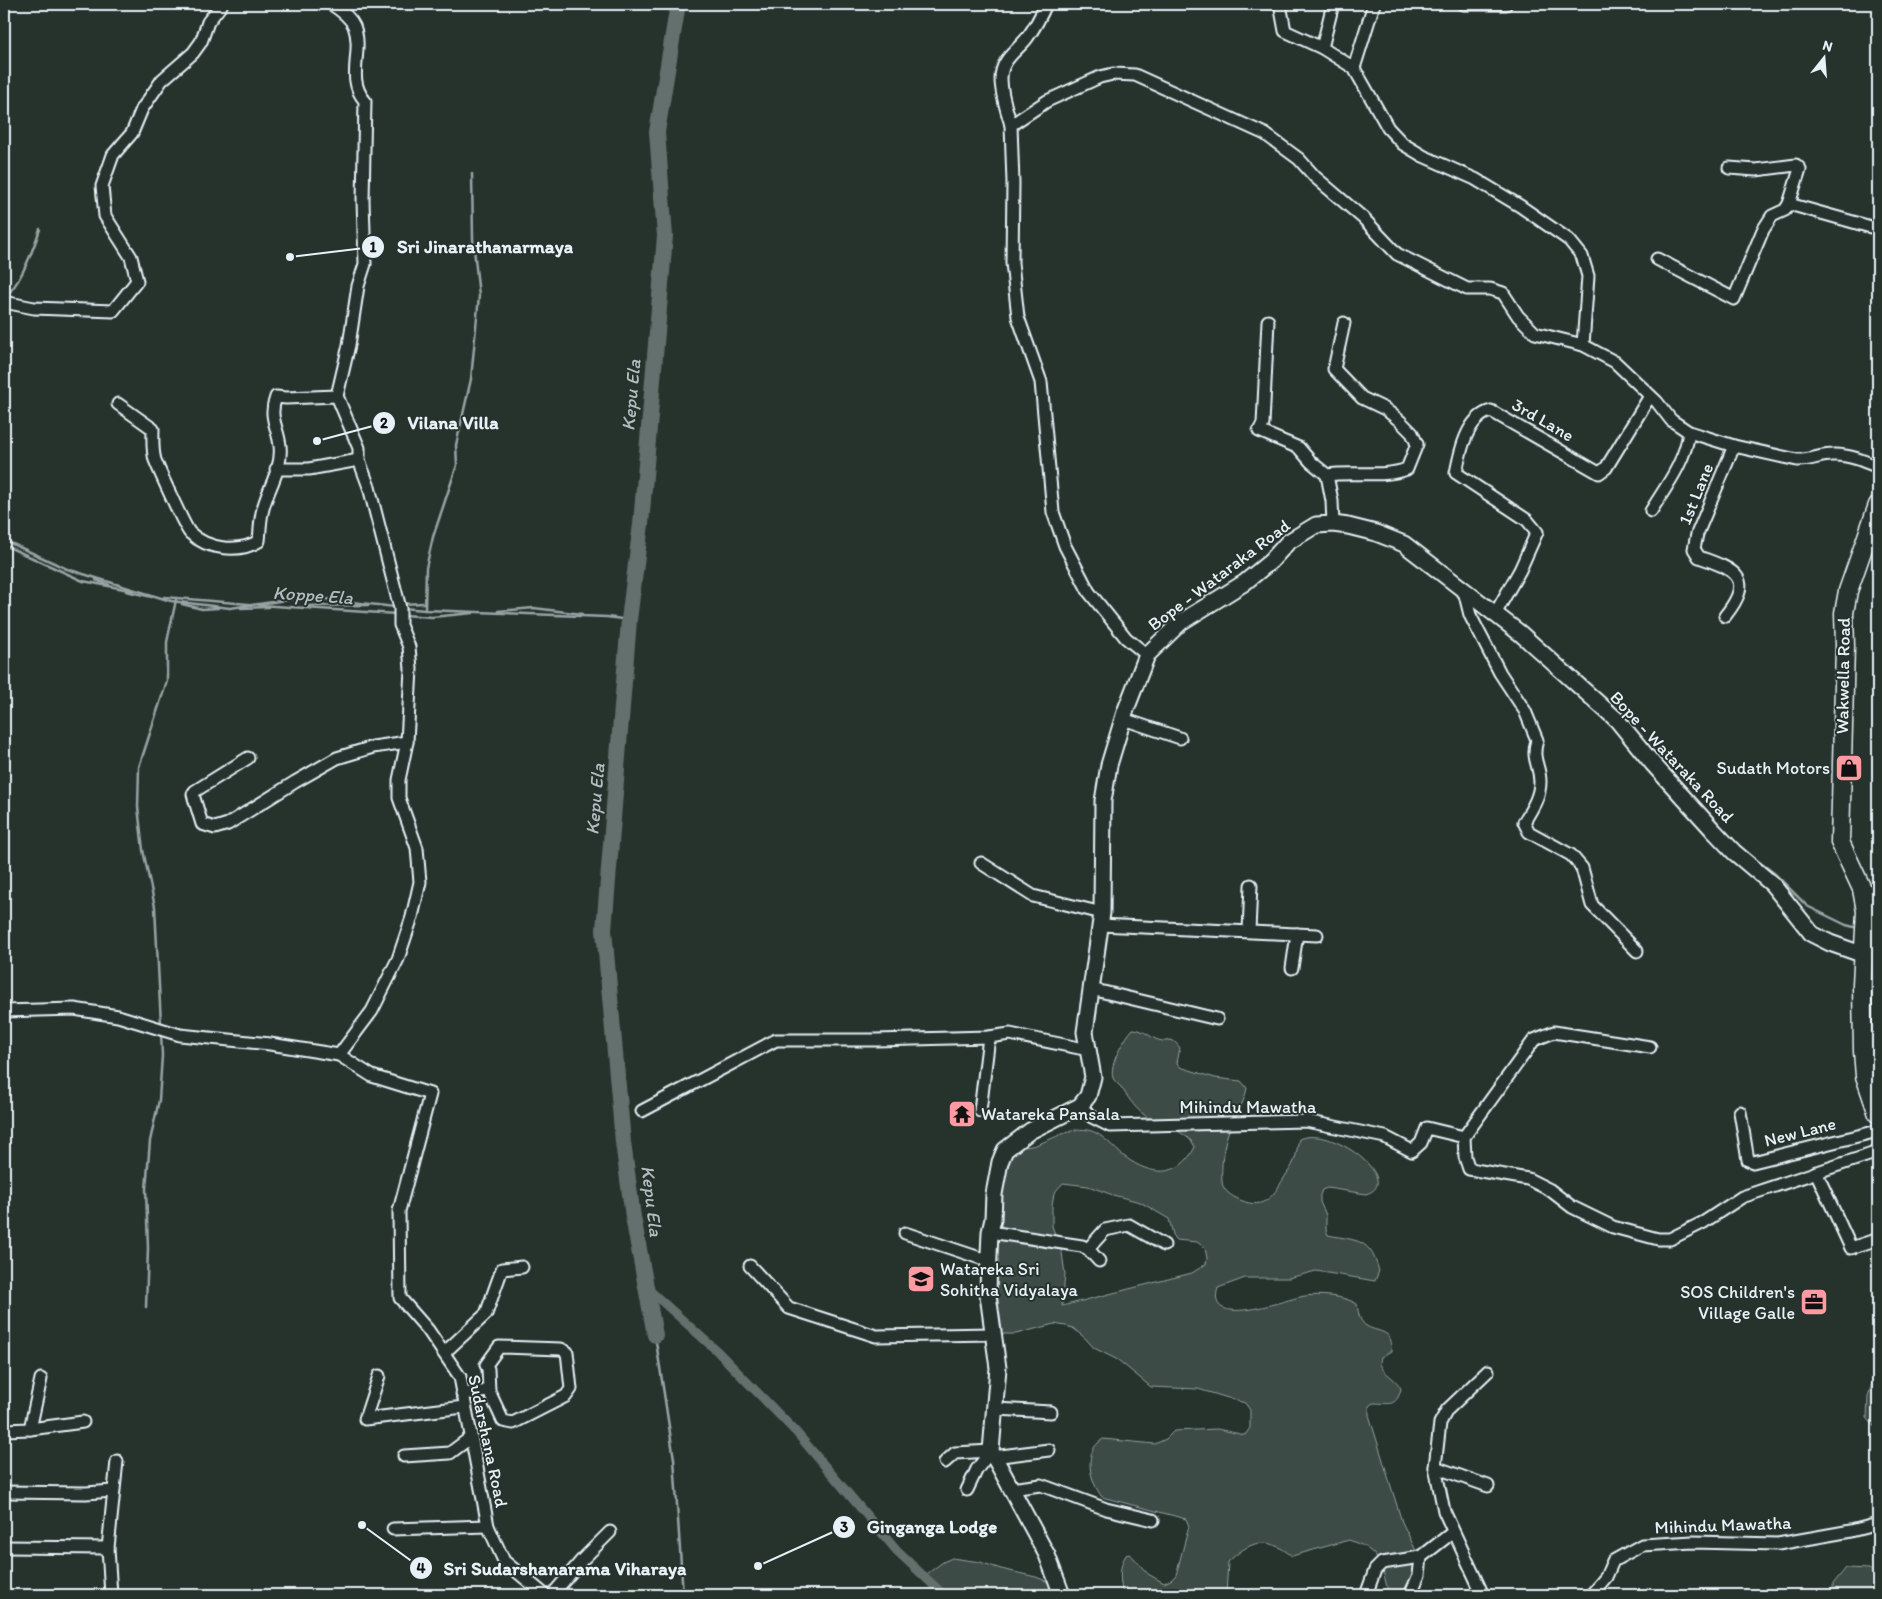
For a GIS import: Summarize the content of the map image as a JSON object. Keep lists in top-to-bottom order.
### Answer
{
  "streets": {
    "main road": ["Wakwella Road"],
    "street": [
      "3rd Lane",
      "1st Lane",
      "Bope - Wataraka Road",
      "Mihindu Mawatha",
      "New Lane",
      "Sudarshana Road"
    ]
  },
  "crossings": [
    ["3rd Lane", "Bope - Wataraka Road"],
    ["Bope - Wataraka Road", "Wakwella Road"],
    ["Bope - Wataraka Road", "Mihindu Mawatha"]
  ],
  "water": ["Kepu Ela", "Koppe Ela"],
  "places": {
    "other": [
      "Sri Jinarathanarmaya",
      "Vilana Villa",
      "Sri Sudarshanarama Viharaya",
      "Ginganga Lodge"
    ],
    "shop": ["Sudath Motors"],
    "temple": ["Watareka Pansala"],
    "school or university": ["Watareka Sri Sohitha Vidyalaya"],
    "office": ["SOS Children's Village Galle"]
  },
  "north": "top"
}
